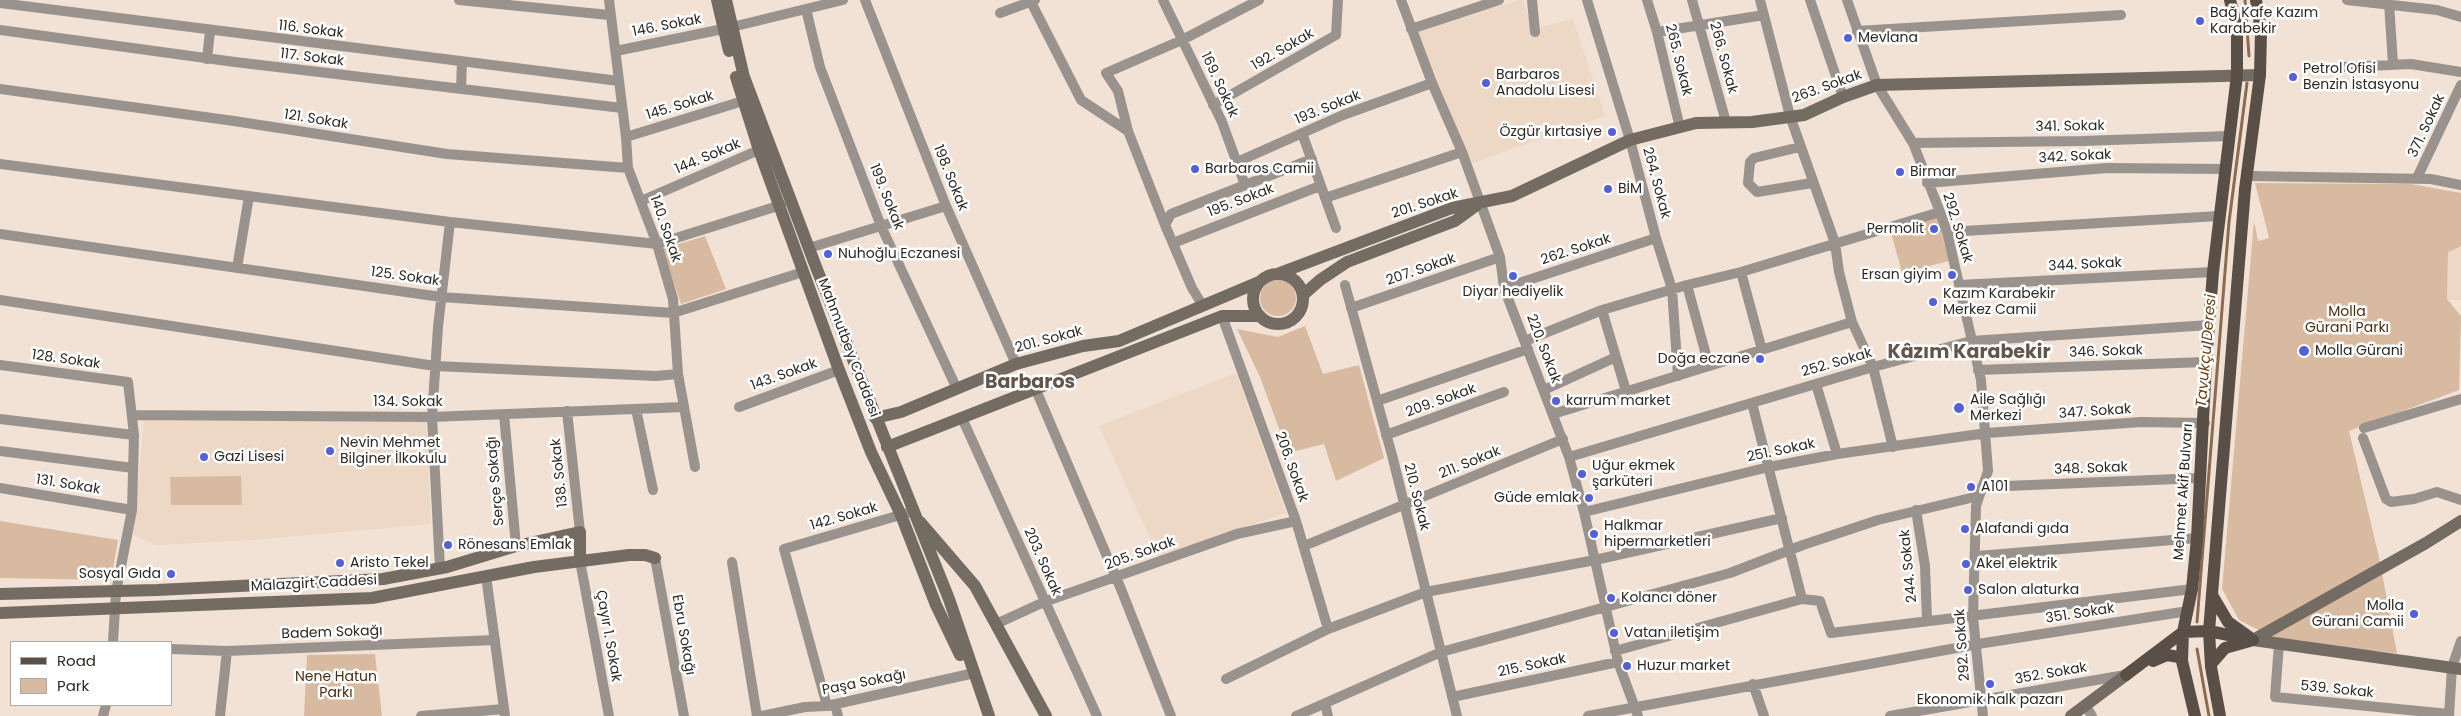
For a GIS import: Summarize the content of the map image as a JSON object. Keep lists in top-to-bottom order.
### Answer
{
  "streets": {
    "main road": ["Mehmet Akif Bulvarı"],
    "street": [
      "146. Sokak",
      "116. Sokak",
      "192. Sokak",
      "117. Sokak",
      "266. Sokak",
      "265. Sokak",
      "169. Sokak",
      "263. Sokak",
      "145. Sokak",
      "193. Sokak",
      "121. Sokak",
      "371. Sokak",
      "341. Sokak",
      "144. Sokak",
      "342. Sokak",
      "198. Sokak",
      "264. Sokak",
      "199. Sokak",
      "195. Sokak",
      "201. Sokak",
      "292. Sokak",
      "140. Sokak",
      "262. Sokak",
      "344. Sokak",
      "207. Sokak",
      "125. Sokak",
      "Mahmutbey Caddesi",
      "220. Sokak",
      "346. Sokak",
      "128. Sokak",
      "252. Sokak",
      "143. Sokak",
      "209. Sokak",
      "134. Sokak",
      "347. Sokak",
      "251. Sokak",
      "211. Sokak",
      "206. Sokak",
      "348. Sokak",
      "138. Sokak",
      "Serçe Sokağı",
      "131. Sokak",
      "210. Sokak",
      "142. Sokak",
      "205. Sokak",
      "203. Sokak",
      "244. Sokak",
      "Malazgirt Caddesi",
      "351. Sokak",
      "Badem Sokağı",
      "Ebru Sokağı",
      "Çayır 1. Sokak",
      "215. Sokak",
      "352. Sokak",
      "Paşa Sokağı",
      "539. Sokak"
    ]
  },
  "crossings": [
    ["146. Sokak", "199. Sokak"],
    ["146. Sokak", "140. Sokak"],
    ["146. Sokak", "Mahmutbey Caddesi"],
    ["116. Sokak", "140. Sokak"],
    ["192. Sokak", "169. Sokak"],
    ["117. Sokak", "140. Sokak"],
    ["266. Sokak", "263. Sokak"],
    ["265. Sokak", "263. Sokak"],
    ["169. Sokak", "193. Sokak"],
    ["263. Sokak", "264. Sokak"],
    ["263. Sokak", "201. Sokak"],
    ["263. Sokak", "292. Sokak"],
    ["263. Sokak", "220. Sokak"],
    ["263. Sokak", "Mehmet Akif Bulvarı"],
    ["145. Sokak", "140. Sokak"],
    ["145. Sokak", "Mahmutbey Caddesi"],
    ["193. Sokak", "220. Sokak"],
    ["121. Sokak", "140. Sokak"],
    ["341. Sokak", "292. Sokak"],
    ["341. Sokak", "Mehmet Akif Bulvarı"],
    ["144. Sokak", "140. Sokak"],
    ["144. Sokak", "Mahmutbey Caddesi"],
    ["342. Sokak", "292. Sokak"],
    ["342. Sokak", "Mehmet Akif Bulvarı"],
    ["198. Sokak", "201. Sokak"],
    ["264. Sokak", "262. Sokak"],
    ["199. Sokak", "201. Sokak"],
    ["201. Sokak", "Mahmutbey Caddesi"],
    ["201. Sokak", "220. Sokak"],
    ["201. Sokak", "206. Sokak"],
    ["201. Sokak", "203. Sokak"],
    ["292. Sokak", "344. Sokak"],
    ["292. Sokak", "346. Sokak"],
    ["292. Sokak", "252. Sokak"],
    ["292. Sokak", "347. Sokak"],
    ["292. Sokak", "251. Sokak"],
    ["292. Sokak", "348. Sokak"],
    ["292. Sokak", "351. Sokak"],
    ["292. Sokak", "352. Sokak"],
    ["140. Sokak", "125. Sokak"],
    ["140. Sokak", "134. Sokak"],
    ["262. Sokak", "220. Sokak"],
    ["344. Sokak", "Mehmet Akif Bulvarı"],
    ["207. Sokak", "220. Sokak"],
    ["207. Sokak", "210. Sokak"],
    ["125. Sokak", "Mahmutbey Caddesi"],
    ["Mahmutbey Caddesi", "143. Sokak"],
    ["Mahmutbey Caddesi", "142. Sokak"],
    ["Mahmutbey Caddesi", "Paşa Sokağı"],
    ["220. Sokak", "252. Sokak"],
    ["220. Sokak", "251. Sokak"],
    ["220. Sokak", "211. Sokak"],
    ["220. Sokak", "348. Sokak"],
    ["220. Sokak", "351. Sokak"],
    ["220. Sokak", "215. Sokak"],
    ["346. Sokak", "Mehmet Akif Bulvarı"],
    ["128. Sokak", "134. Sokak"],
    ["252. Sokak", "Mehmet Akif Bulvarı"],
    ["209. Sokak", "210. Sokak"],
    ["134. Sokak", "138. Sokak"],
    ["134. Sokak", "Serçe Sokağı"],
    ["347. Sokak", "251. Sokak"],
    ["347. Sokak", "Mehmet Akif Bulvarı"],
    ["211. Sokak", "206. Sokak"],
    ["211. Sokak", "210. Sokak"],
    ["206. Sokak", "205. Sokak"],
    ["348. Sokak", "Mehmet Akif Bulvarı"],
    ["348. Sokak", "210. Sokak"],
    ["348. Sokak", "244. Sokak"],
    ["138. Sokak", "Malazgirt Caddesi"],
    ["Serçe Sokağı", "Malazgirt Caddesi"],
    ["Mehmet Akif Bulvarı", "351. Sokak"],
    ["210. Sokak", "215. Sokak"],
    ["142. Sokak", "Paşa Sokağı"],
    ["205. Sokak", "203. Sokak"],
    ["Malazgirt Caddesi", "Ebru Sokağı"],
    ["Malazgirt Caddesi", "Çayır 1. Sokak"]
  ],
  "districts": ["Kâzım Karabekir", "Barbaros"],
  "water": ["Tavukçu Deresi"],
  "parks": ["Molla Gürani Parkı", "Nene Hatun Parkı"],
  "places": [
    "Bağ Kafe Kazım Karabekir",
    "Mevlana",
    "Petrol Ofisi Benzin İstasyonu",
    "Barbaros Anadolu Lisesi",
    "Özgür kırtasiye",
    "Barbaros Camii",
    "Birmar",
    "BİM",
    "Permolit",
    "Nuhoğlu Eczanesi",
    "Ersan giyim",
    "Diyar hediyelik",
    "Kazım Karabekir Merkez Camii",
    "Molla Gürani",
    "Doğa eczane",
    "karrum market",
    "Aile Sağlığı Merkezi",
    "Nevin Mehmet Bilginer İlkokulu",
    "Gazi Lisesi",
    "Uğur ekmek şarküteri",
    "A101",
    "Güde emlak",
    "Alafandi gıda",
    "Halkmar hipermarketleri",
    "Rönesans Emlak",
    "Aristo Tekel",
    "Akel elektrik",
    "Sosyal Gıda",
    "Salon alaturka",
    "Kolancı döner",
    "Molla Gürani Camii",
    "Vatan iletişim",
    "Huzur market",
    "Ekonomik halk pazarı"
  ],
  "legend": ["Road", "Park"]
}
